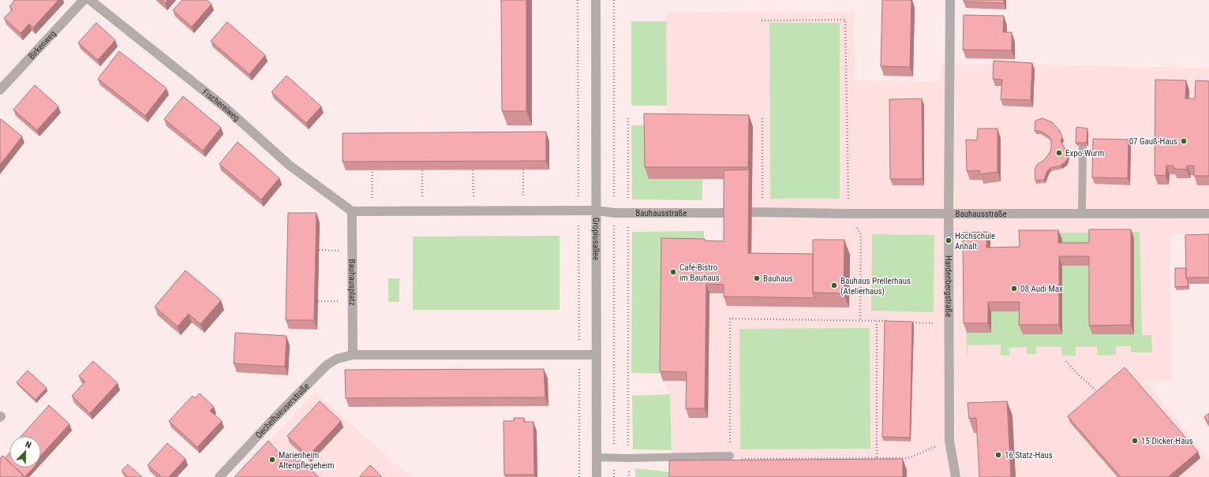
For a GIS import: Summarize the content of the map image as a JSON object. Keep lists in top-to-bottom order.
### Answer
{
  "streets": {
    "street": [
      "Birkenweg",
      "Fischereiweg",
      "Bauhausstraße",
      "Gropiusallee",
      "Bauhausplatz",
      "Hardenbergstraße",
      "Oechelhaeuserstraße"
    ]
  },
  "crossings": [
    ["Fischereiweg", "Bauhausplatz"],
    ["Bauhausstraße", "Gropiusallee"],
    ["Bauhausstraße", "Hardenbergstraße"],
    ["Bauhausplatz", "Oechelhaeuserstraße"]
  ],
  "places": [
    "07 Gauß-Haus",
    "Expo-Wurm",
    "Hochschule Anhalt",
    "Café-Bistro im Bauhaus",
    "Bauhaus",
    "Bauhaus Prellerhaus (Atelierhaus)",
    "08 Audi Max",
    "15 Dicker-Haus",
    "16 Statz-Haus",
    "Marienheim Altenpflegeheim"
  ],
  "north": "top right"
}
